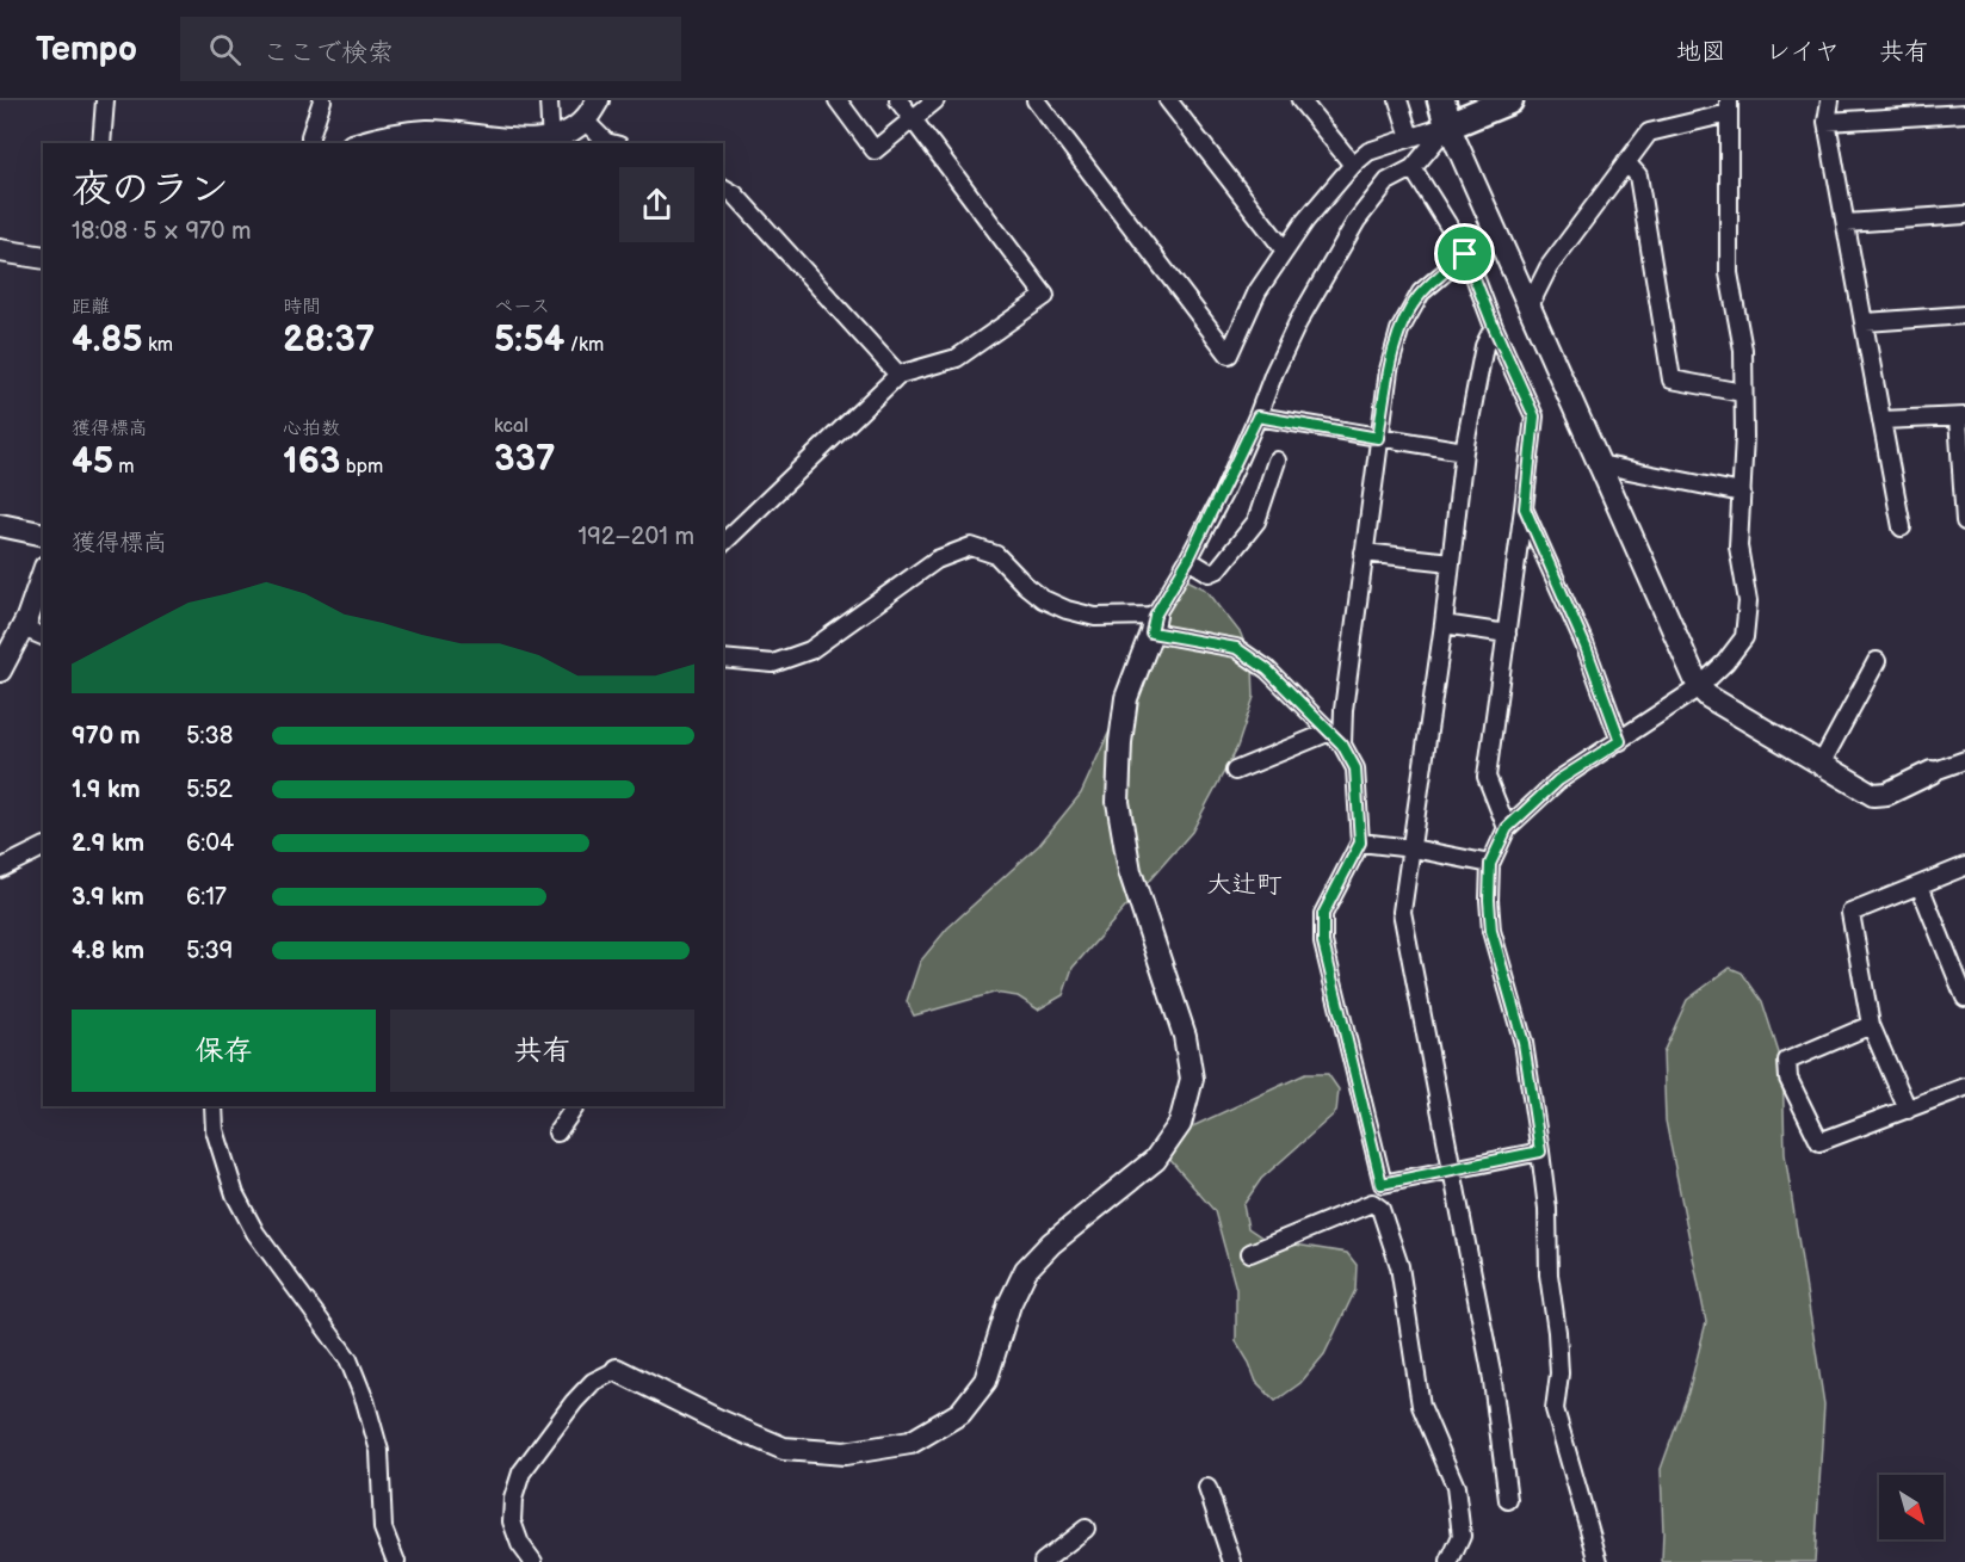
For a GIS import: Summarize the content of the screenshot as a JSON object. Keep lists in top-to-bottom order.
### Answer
{
  "districts": ["大辻町"],
  "north": "bottom right",
  "page": {
    "header": "Tempo",
    "search": "ここで検索",
    "nav": ["地図", "レイヤ", "共有"],
    "heading": ["夜のラン", "18:08 · 5 × 970 m"],
    "stats": [
      ["距離", "4.85 km"],
      ["時間", "28:37"],
      ["ペース", "5:54 /km"],
      ["獲得標高", "45 m"],
      ["心拍数", "163 bpm"],
      ["kcal", "337"]
    ],
    "chart": ["獲得標高", "192–201 m"],
    "list": [
      {
        "name": "970 m",
        "note": "5:38"
      },
      {
        "name": "1.9 km",
        "note": "5:52"
      },
      {
        "name": "2.9 km",
        "note": "6:04"
      },
      {
        "name": "3.9 km",
        "note": "6:17"
      },
      {
        "name": "4.8 km",
        "note": "5:39"
      }
    ],
    "buttons": ["保存", "共有"]
  }
}
